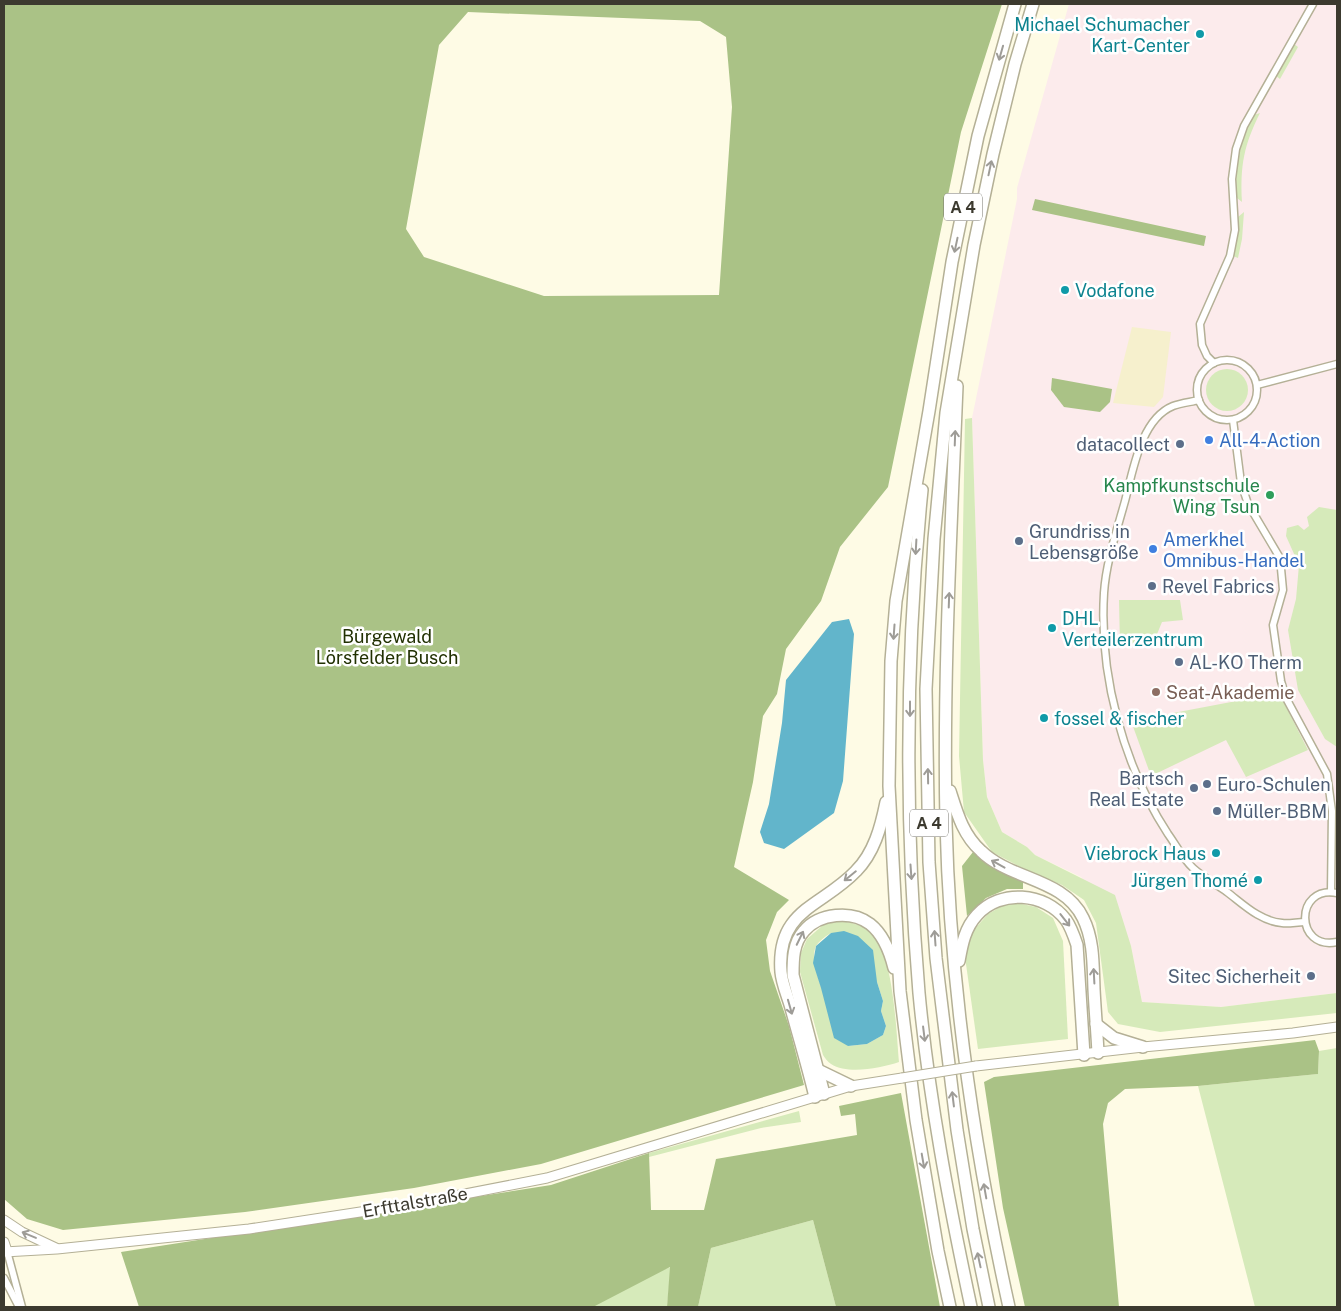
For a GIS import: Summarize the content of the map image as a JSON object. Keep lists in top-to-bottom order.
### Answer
{
  "streets": {
    "highway": ["A 4"],
    "main road": ["Erfttalstraße"]
  },
  "parks": ["Bürgewald Lörsfelder Busch"],
  "places": [
    "Michael Schumacher Kart-Center",
    "Vodafone",
    "All-4-Action",
    "datacollect",
    "Kampfkunstschule Wing Tsun",
    "Grundriss in Lebensgröße",
    "Amerkhel Omnibus-Handel",
    "Revel Fabrics",
    "DHL Verteilerzentrum",
    "AL-KO Therm",
    "Seat-Akademie",
    "fossel & fischer",
    "Euro-Schulen",
    "Bartsch Real Estate",
    "Müller-BBM",
    "Viebrock Haus",
    "Jürgen Thomé",
    "Sitec Sicherheit"
  ]
}
